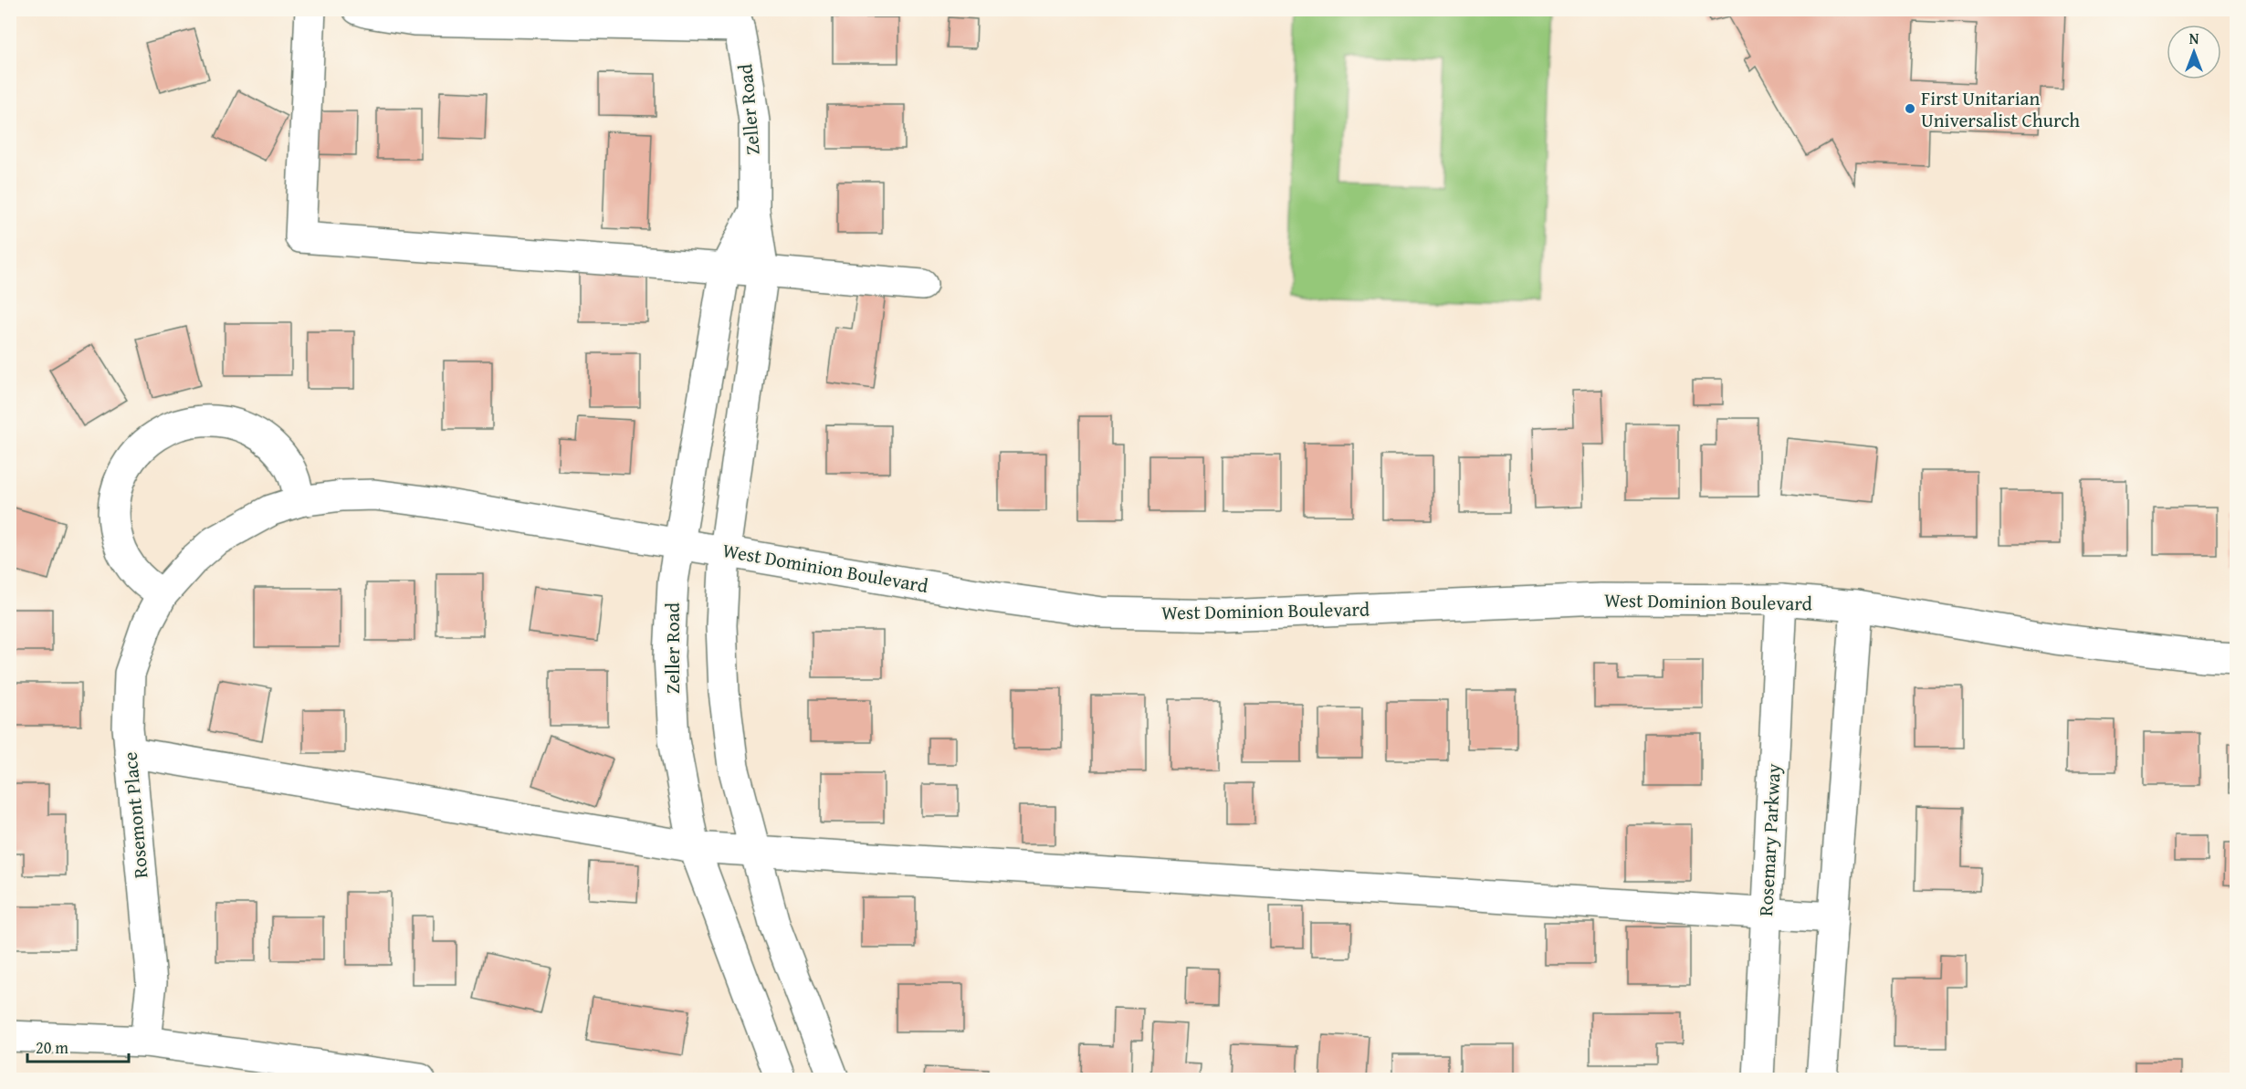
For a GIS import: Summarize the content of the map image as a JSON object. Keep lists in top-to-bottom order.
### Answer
{
  "streets": {
    "street": [
      "Zeller Road",
      "West Dominion Boulevard",
      "Rosemont Place",
      "Rosemary Parkway"
    ]
  },
  "crossings": [
    ["Zeller Road", "West Dominion Boulevard"],
    ["West Dominion Boulevard", "Rosemont Place"],
    ["West Dominion Boulevard", "Rosemary Parkway"]
  ],
  "places": ["First Unitarian Universalist Church"],
  "scale_bar": "20 m",
  "north": "top"
}
